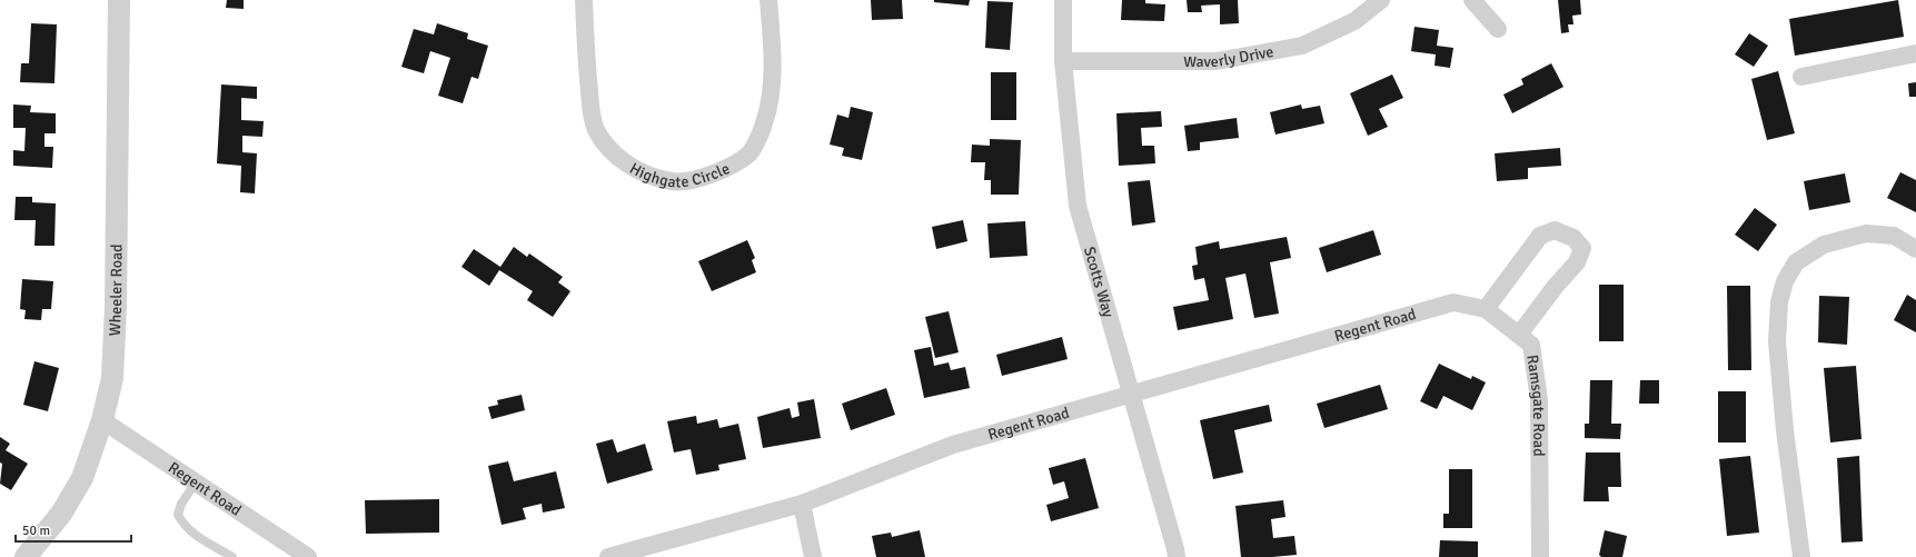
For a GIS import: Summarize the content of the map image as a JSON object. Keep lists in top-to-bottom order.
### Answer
{
  "streets": {
    "street": [
      "Waverly Drive",
      "Highgate Circle",
      "Scotts Way",
      "Wheeler Road",
      "Regent Road",
      "Ramsgate Road"
    ]
  },
  "crossings": [
    ["Waverly Drive", "Scotts Way"],
    ["Scotts Way", "Regent Road"],
    ["Wheeler Road", "Regent Road"],
    ["Regent Road", "Ramsgate Road"]
  ],
  "scale_bar": "50 m"
}
